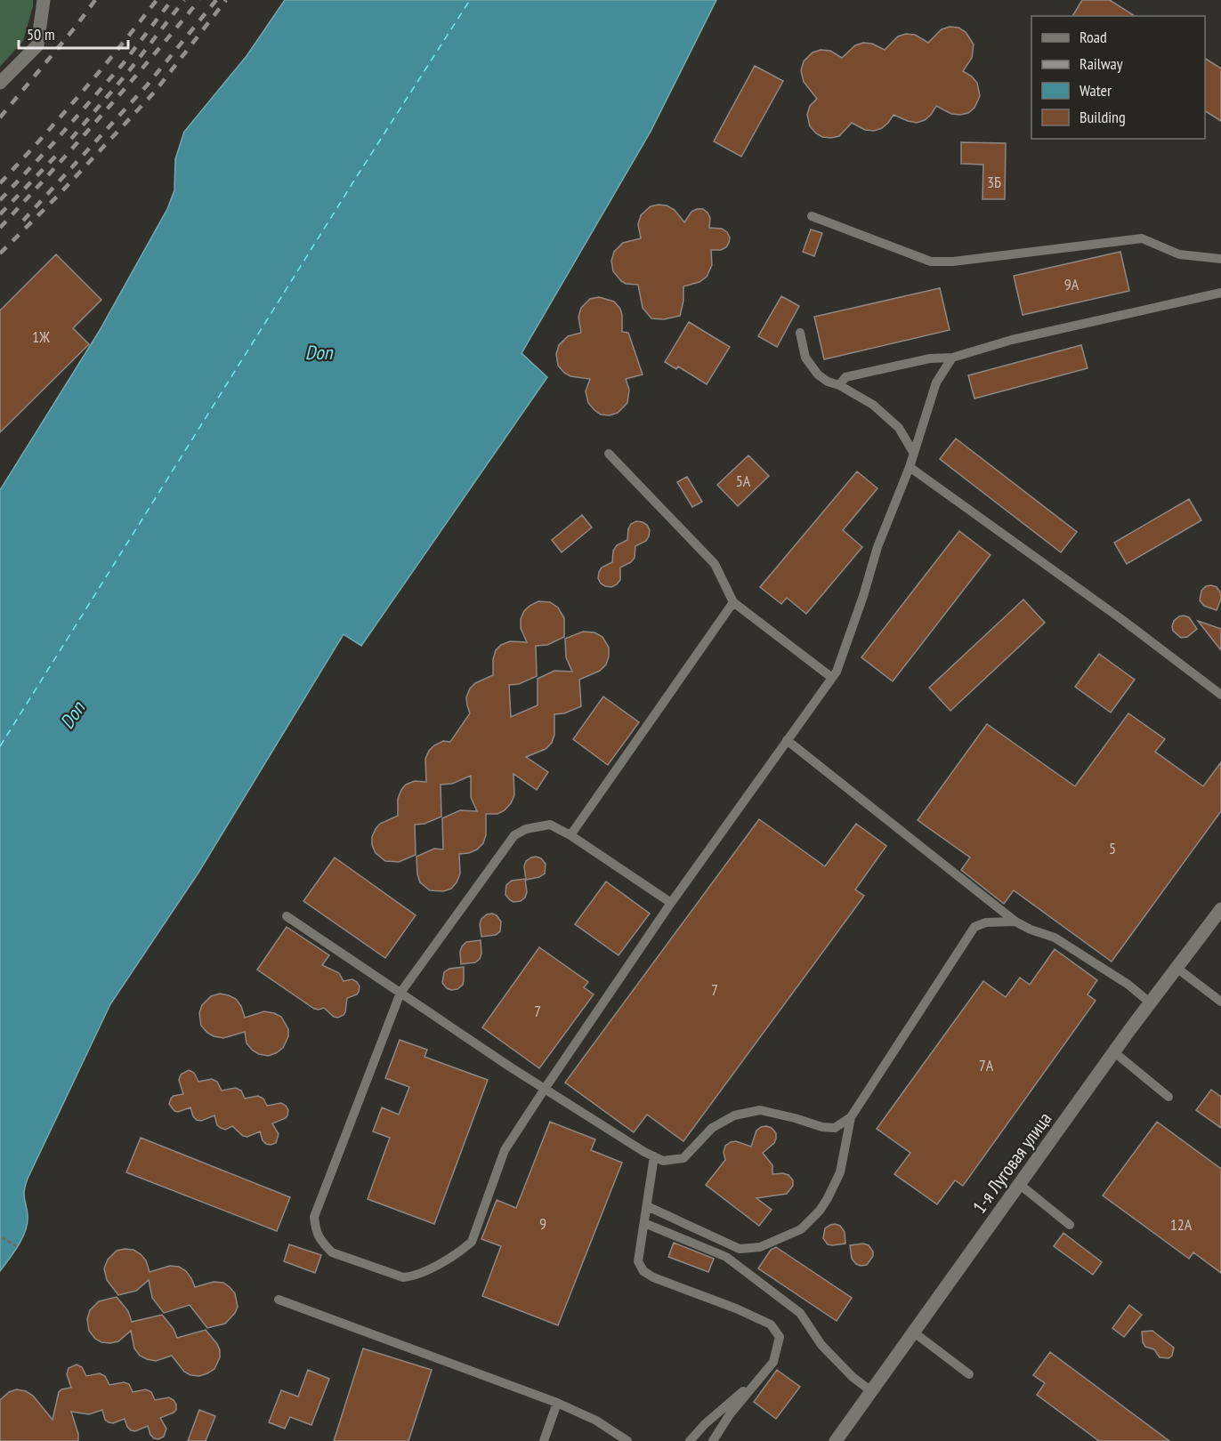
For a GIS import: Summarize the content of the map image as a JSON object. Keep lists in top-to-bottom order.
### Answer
{
  "streets": {
    "main road": ["1-я Луговая улица"]
  },
  "water": ["Don"],
  "house_numbers": [
    "3Б",
    "9А",
    "1Ж",
    "5А",
    "5",
    "7",
    "7",
    "7А",
    "9",
    "12А"
  ],
  "legend": [
    "Road",
    "Railway",
    "Water",
    "Building"
  ],
  "scale_bar": "50 m"
}
